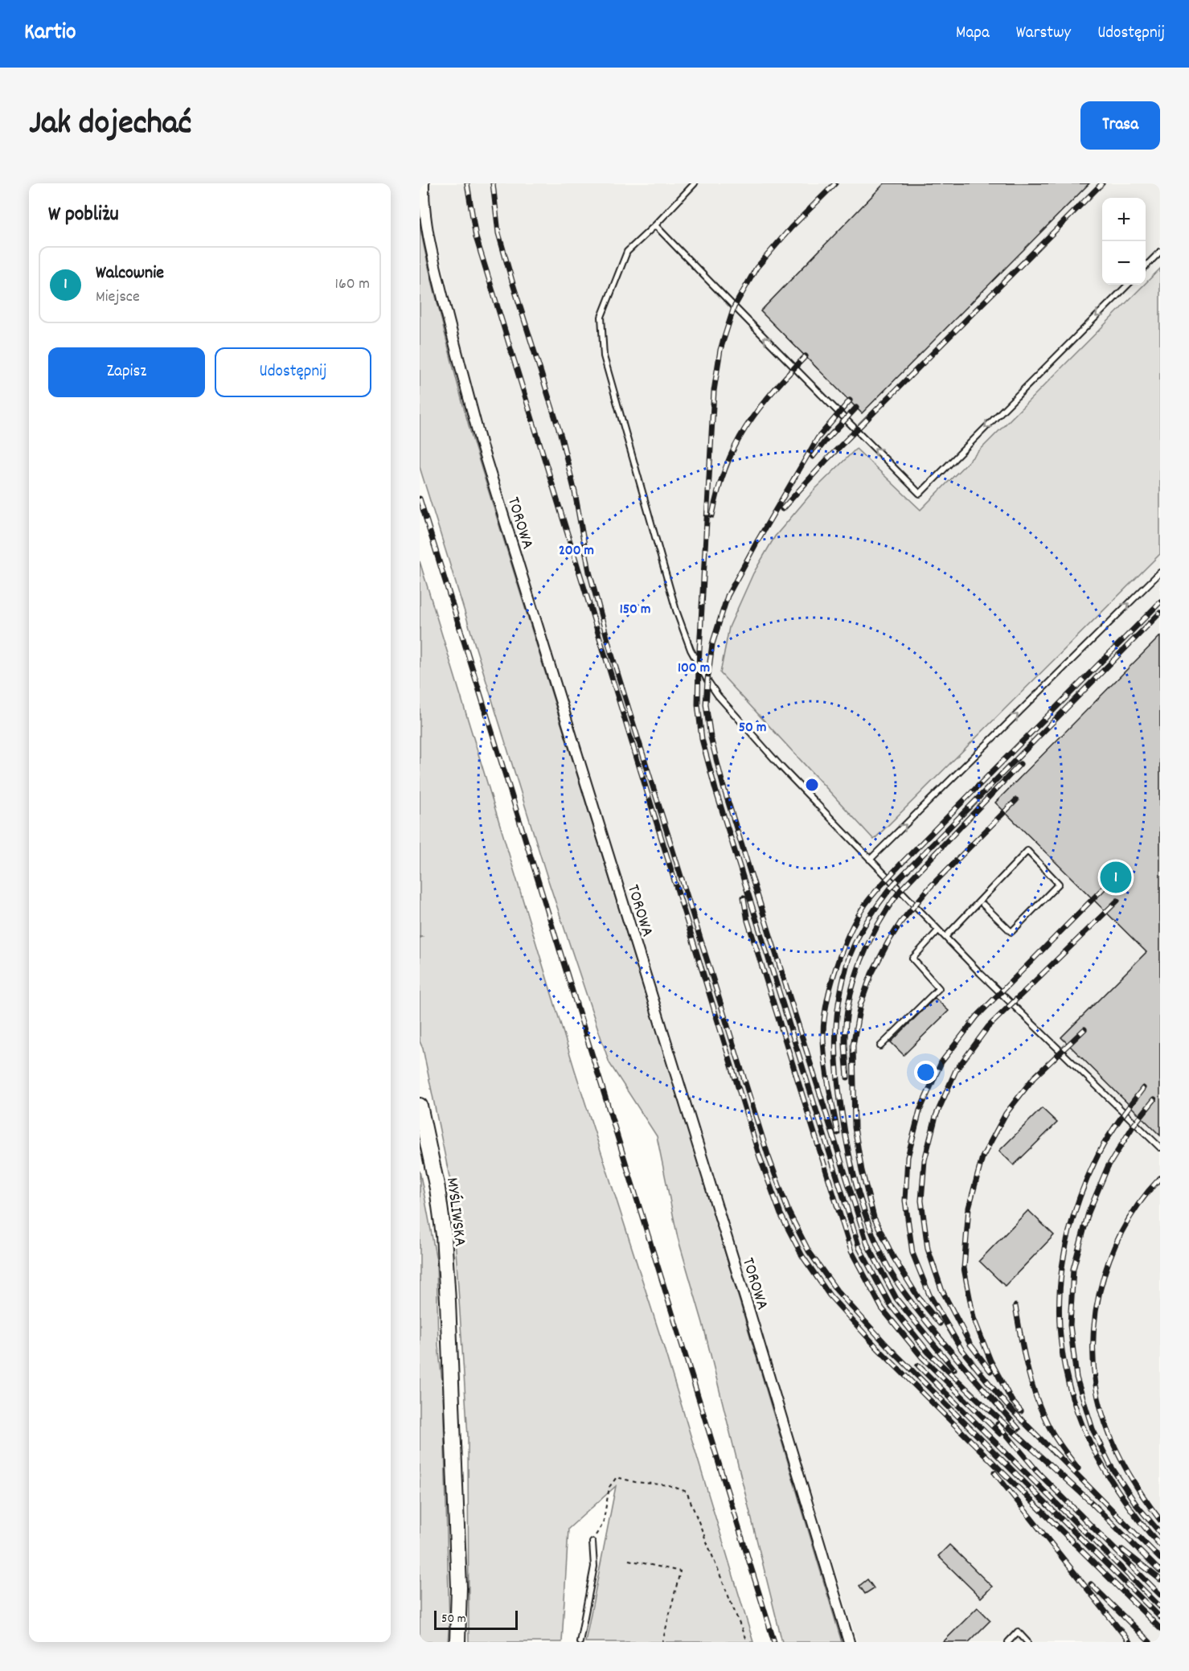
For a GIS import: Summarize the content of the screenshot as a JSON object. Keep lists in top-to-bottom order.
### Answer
{
  "streets": {
    "street": ["TOROWA", "MYŚLIWSKA"]
  },
  "scale_bar": "50 m",
  "page": {
    "header": "Kartio",
    "nav": ["Mapa", "Warstwy", "Udostępnij"],
    "title": "Jak dojechać",
    "buttons": [
      "Trasa",
      ["Zapisz", "Udostępnij"]
    ],
    "heading": "W pobliżu",
    "map_buttons": ["+", "−"],
    "list": [
      {
        "mark": "1",
        "name": "Walcownie",
        "note": "Miejsce",
        "value": "160 m"
      }
    ],
    "pins": "1",
    "scale": "50 m"
  },
  "rings": [
    "200 m",
    "150 m",
    "100 m",
    "50 m"
  ]
}
